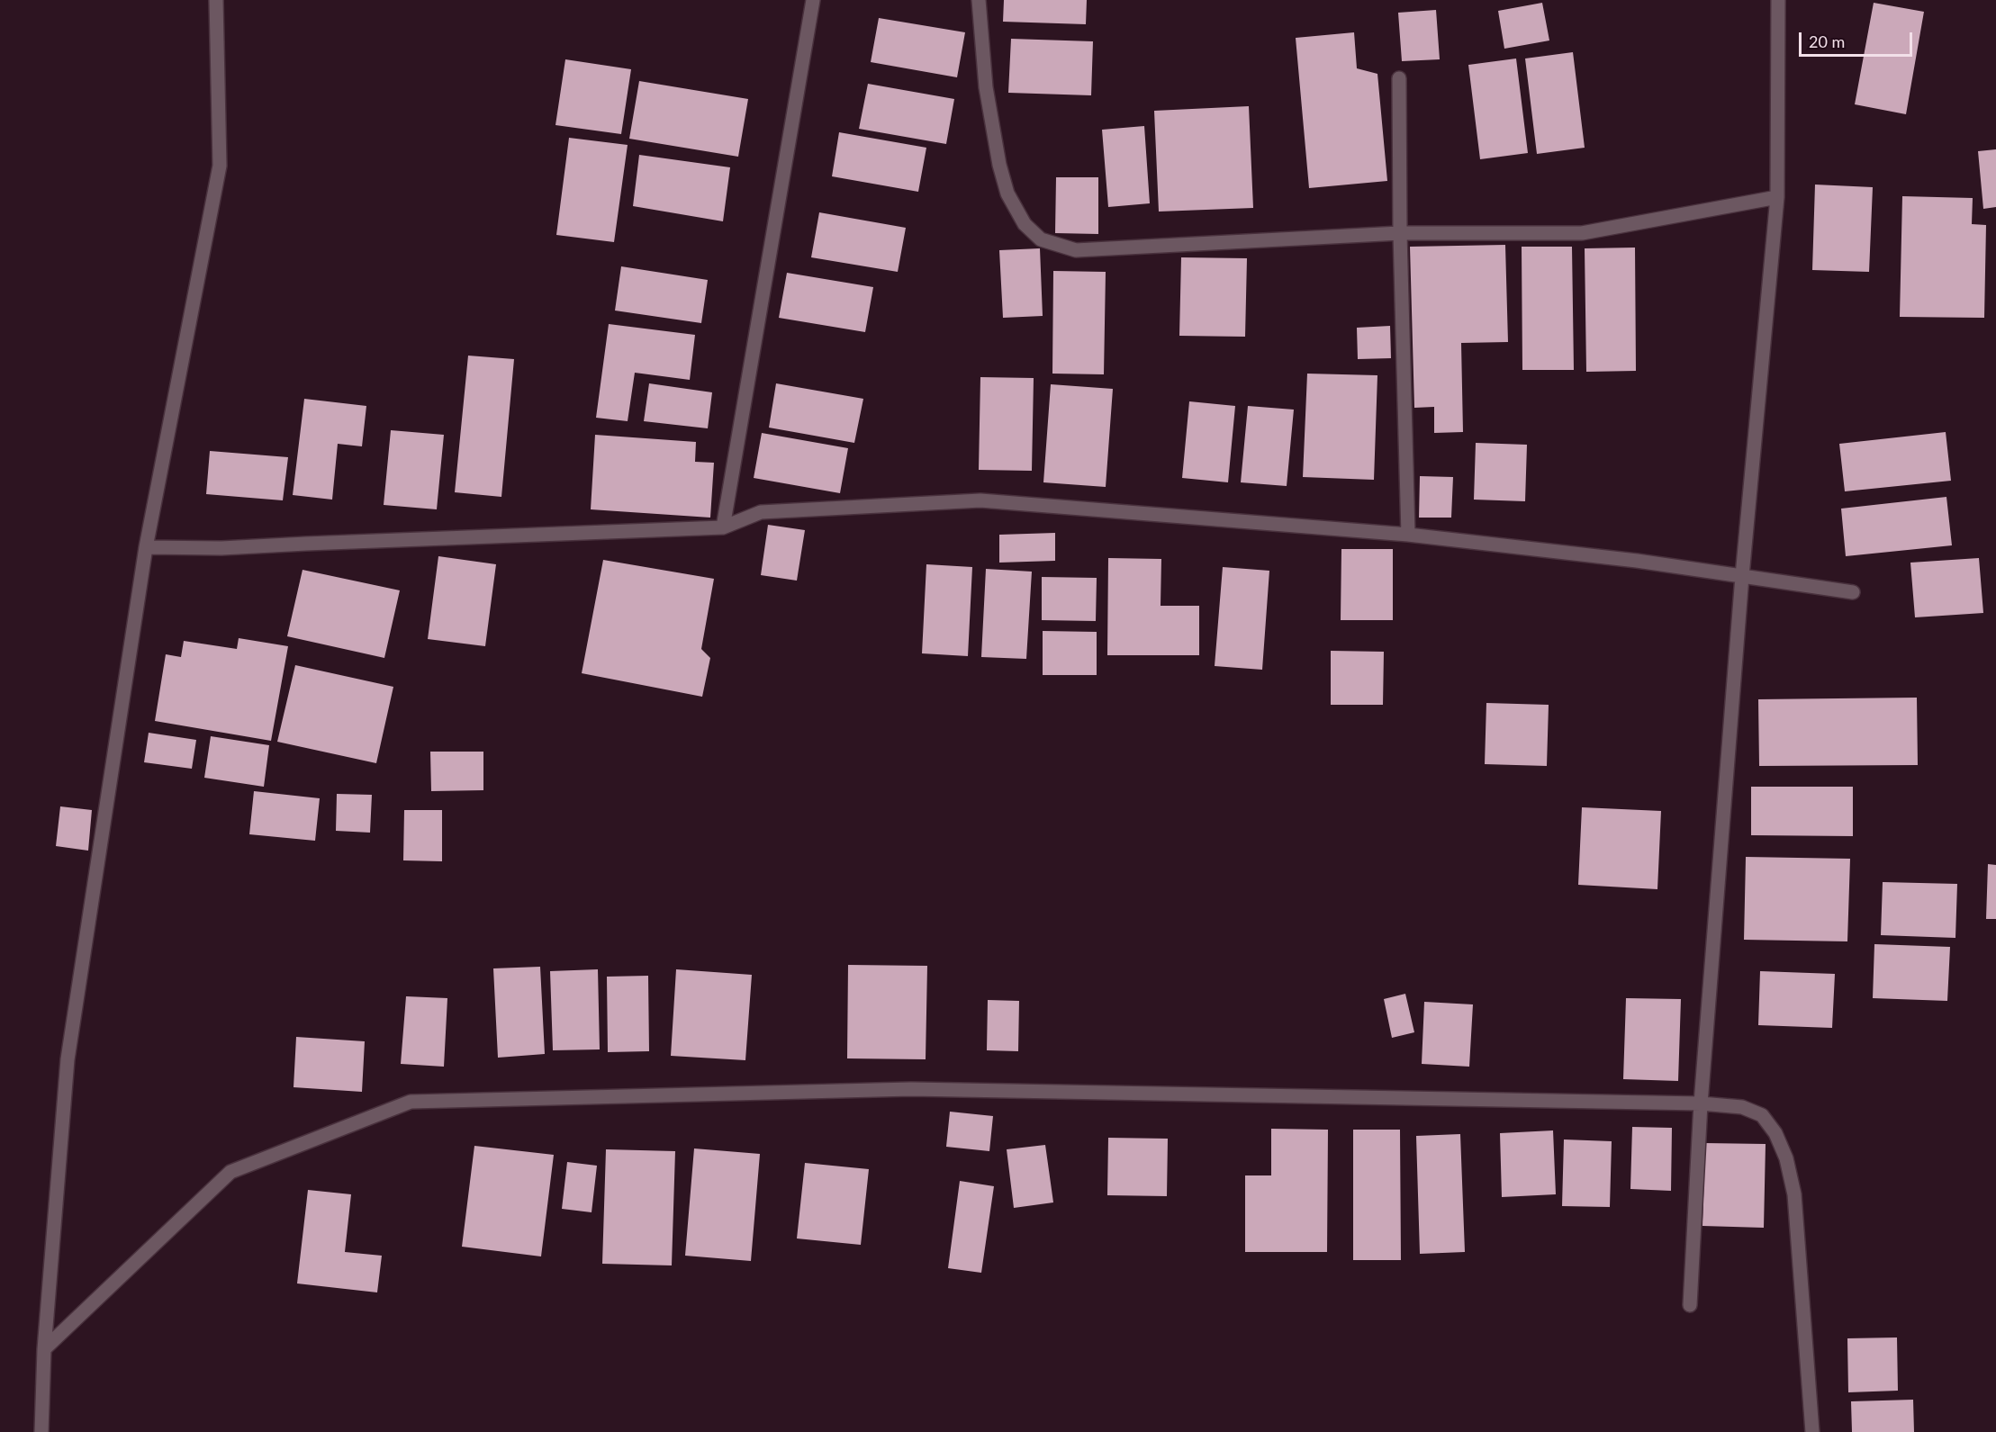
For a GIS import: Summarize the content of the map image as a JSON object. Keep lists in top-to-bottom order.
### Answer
{
  "scale_bar": "20 m"
}
